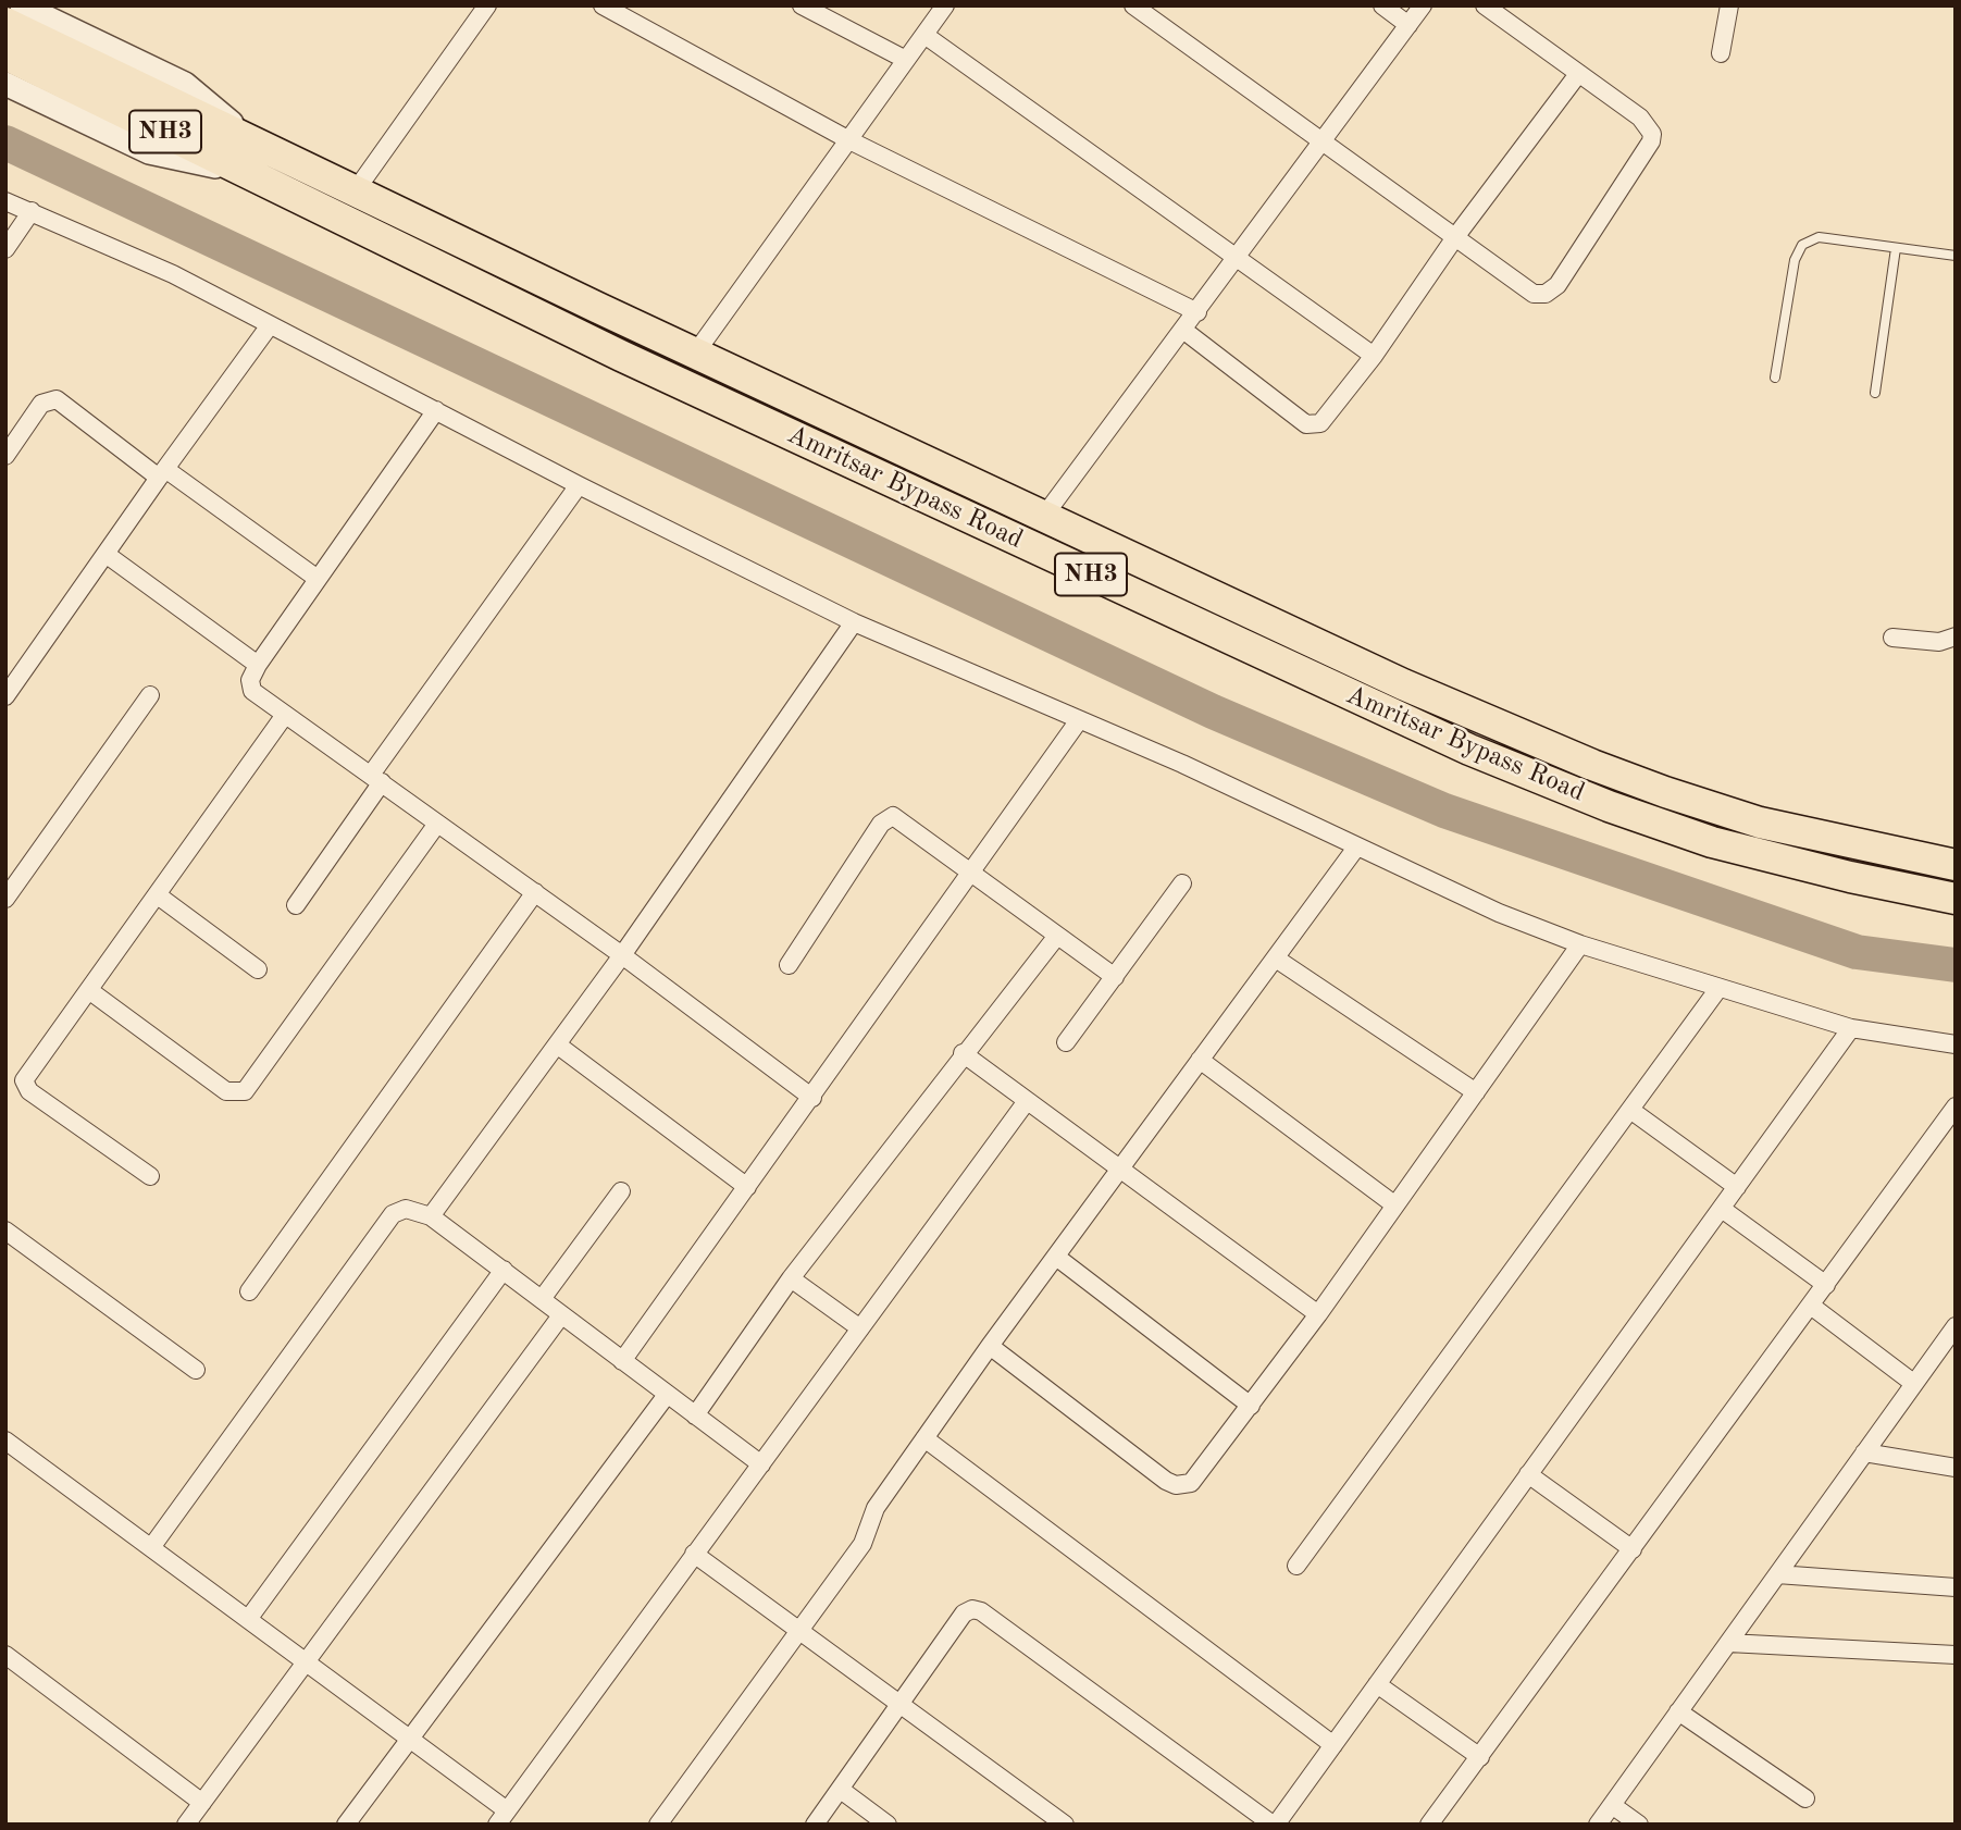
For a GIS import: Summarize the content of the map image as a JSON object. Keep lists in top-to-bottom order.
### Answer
{
  "streets": {
    "highway": ["NH3", "Amritsar Bypass Road"]
  },
  "crossings": [
    ["NH3", "Amritsar Bypass Road"]
  ]
}
